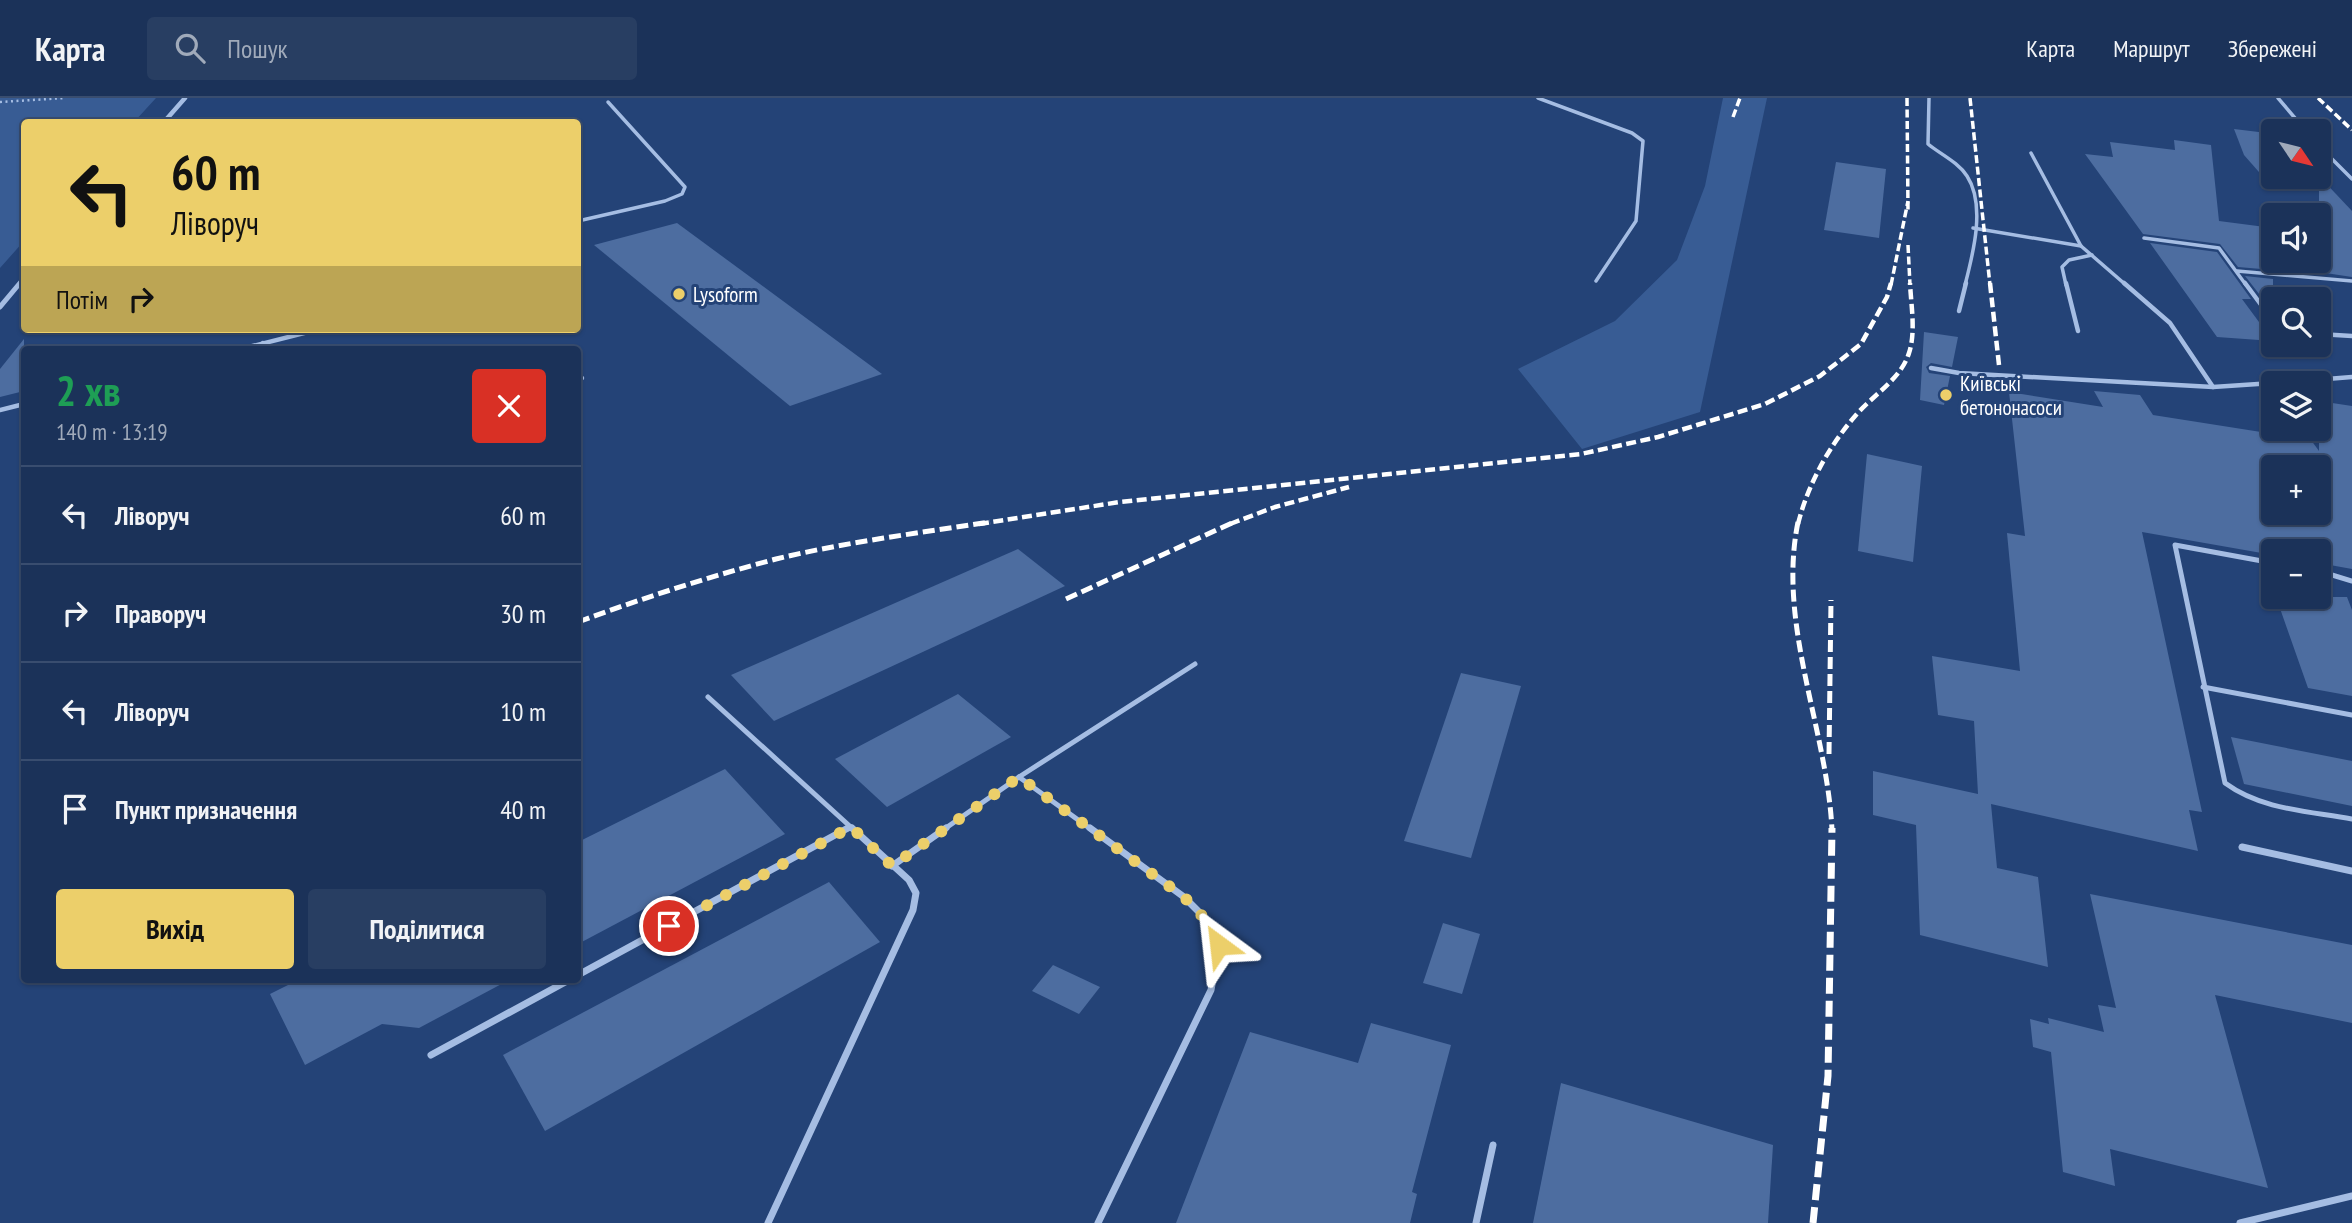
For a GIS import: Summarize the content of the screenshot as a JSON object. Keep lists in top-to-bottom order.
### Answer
{
  "places": ["Lysoform", "Київські бетононасоси"],
  "north": "bottom right",
  "page": {
    "header": "Карта",
    "search": "Пошук",
    "nav": ["Карта", "Маршрут", "Збережені"],
    "map_buttons": ["+", "−"],
    "turn": ["60 m", "Ліворуч"],
    "then": "Потім",
    "heading": ["2 хв", "140 m · 13:19"],
    "list": [
      {
        "name": "Ліворуч",
        "value": "60 m"
      },
      {
        "name": "Праворуч",
        "value": "30 m"
      },
      {
        "name": "Ліворуч",
        "value": "10 m"
      },
      {
        "name": "Пункт призначення",
        "value": "40 m"
      }
    ],
    "buttons": ["Вихід", "Поділитися"]
  }
}
